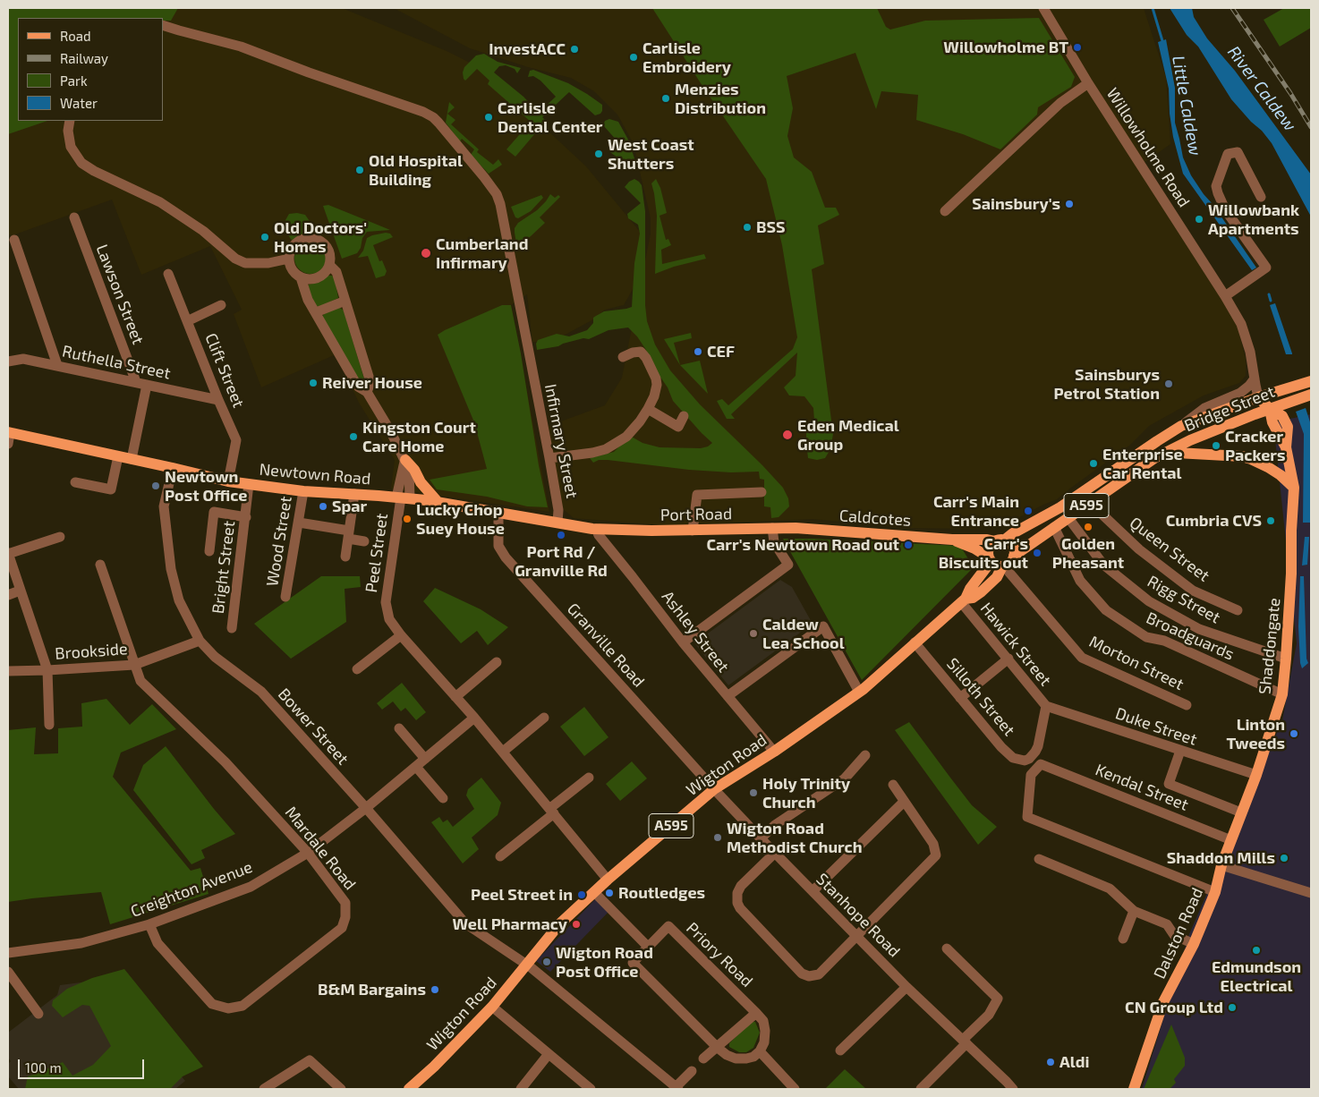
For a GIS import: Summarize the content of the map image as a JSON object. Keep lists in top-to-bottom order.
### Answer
{
  "streets": {
    "main road": [
      "Bridge Street",
      "Newtown Road",
      "A595",
      "Port Road",
      "Caldcotes",
      "Shaddongate",
      "Wigton Road",
      "Dalston Road"
    ],
    "street": [
      "Willowholme Road",
      "Lawson Street",
      "Ruthella Street",
      "Clift Street",
      "Infirmary Street",
      "Wood Street",
      "Queen Street",
      "Peel Street",
      "Bright Street",
      "Rigg Street",
      "Ashley Street",
      "Broadguards",
      "Hawick Street",
      "Granville Road",
      "Brookside",
      "Morton Street",
      "Silloth Street",
      "Bower Street",
      "Duke Street",
      "Kendal Street",
      "Mardale Road",
      "Creighton Avenue",
      "Stanhope Road",
      "Priory Road"
    ]
  },
  "crossings": [
    ["Willowholme Road", "Bridge Street"],
    ["Willowholme Road", "Shaddongate"],
    ["Lawson Street", "Ruthella Street"],
    ["Ruthella Street", "Clift Street"],
    ["Clift Street", "Newtown Road"],
    ["Bridge Street", "A595"],
    ["Bridge Street", "Caldcotes"],
    ["Bridge Street", "Shaddongate"],
    ["Bridge Street", "Morton Street"],
    ["Bridge Street", "Wigton Road"],
    ["Infirmary Street", "Newtown Road"],
    ["Newtown Road", "Port Road"],
    ["Newtown Road", "Wood Street"],
    ["Newtown Road", "Peel Street"],
    ["Newtown Road", "Bright Street"],
    ["Newtown Road", "Ashley Street"],
    ["Newtown Road", "Granville Road"],
    ["Newtown Road", "Bower Street"],
    ["A595", "Caldcotes"],
    ["A595", "Queen Street"],
    ["A595", "Rigg Street"],
    ["A595", "Broadguards"],
    ["A595", "Morton Street"],
    ["A595", "Wigton Road"],
    ["Port Road", "Caldcotes"],
    ["Port Road", "Ashley Street"],
    ["Caldcotes", "Morton Street"],
    ["Caldcotes", "Wigton Road"],
    ["Peel Street", "Wigton Road"],
    ["Peel Street", "Creighton Avenue"],
    ["Rigg Street", "Shaddongate"],
    ["Ashley Street", "Wigton Road"],
    ["Broadguards", "Shaddongate"],
    ["Hawick Street", "Duke Street"],
    ["Hawick Street", "Wigton Road"],
    ["Granville Road", "Wigton Road"],
    ["Granville Road", "Stanhope Road"],
    ["Shaddongate", "Duke Street"],
    ["Shaddongate", "Kendal Street"],
    ["Shaddongate", "Dalston Road"],
    ["Brookside", "Bower Street"],
    ["Brookside", "Mardale Road"],
    ["Morton Street", "Wigton Road"],
    ["Silloth Street", "Wigton Road"],
    ["Bower Street", "Wigton Road"],
    ["Bower Street", "Creighton Avenue"],
    ["Wigton Road", "Stanhope Road"],
    ["Mardale Road", "Creighton Avenue"]
  ],
  "water": ["River Caldew", "Little Caldew"],
  "places": [
    "Willowholme BT",
    "InvestACC",
    "Carlisle Embroidery",
    "Menzies Distribution",
    "Carlisle Dental Center",
    "West Coast Shutters",
    "Old Hospital Building",
    "Sainsbury's",
    "Willowbank Apartments",
    "BSS",
    "Old Doctors' Homes",
    "Cumberland Infirmary",
    "CEF",
    "Reiver House",
    "Sainsburys Petrol Station",
    "Eden Medical Group",
    "Kingston Court Care Home",
    "Cracker Packers",
    "Enterprise Car Rental",
    "Newtown Post Office",
    "Spar",
    "Carr's Main Entrance",
    "Lucky Chop Suey House",
    "Cumbria CVS",
    "Golden Pheasant",
    "Port Rd / Granville Rd",
    "Carr's Newtown Road out",
    "Carr's Biscuits out",
    "Caldew Lea School",
    "Linton Tweeds",
    "Holy Trinity Church",
    "Wigton Road Methodist Church",
    "Shaddon Mills",
    "Routledges",
    "Peel Street in",
    "Well Pharmacy",
    "Edmundson Electrical",
    "Wigton Road Post Office",
    "B&M Bargains",
    "CN Group Ltd",
    "Aldi"
  ],
  "legend": [
    "Road",
    "Railway",
    "Park",
    "Water"
  ],
  "scale_bar": "100 m"
}
